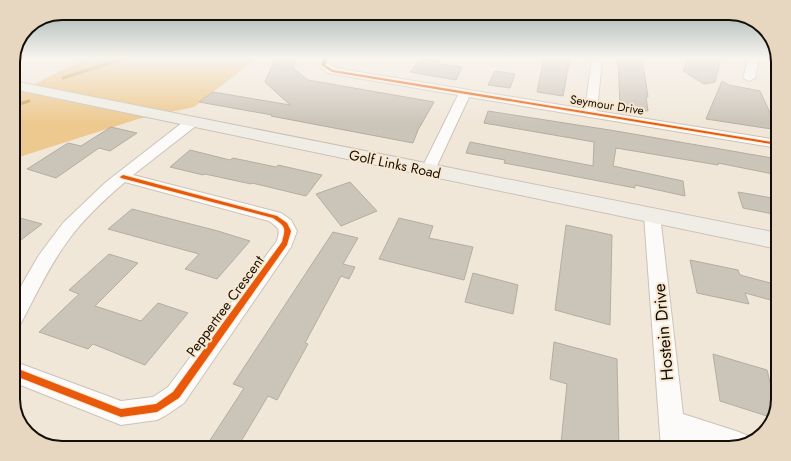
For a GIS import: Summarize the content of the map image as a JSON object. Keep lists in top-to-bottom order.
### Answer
{
  "streets": {
    "main road": ["Golf Links Road"],
    "street": ["Seymour Drive", "Peppertree Crescent", "Hostein Drive"]
  },
  "crossings": [
    ["Golf Links Road", "Hostein Drive"]
  ]
}
